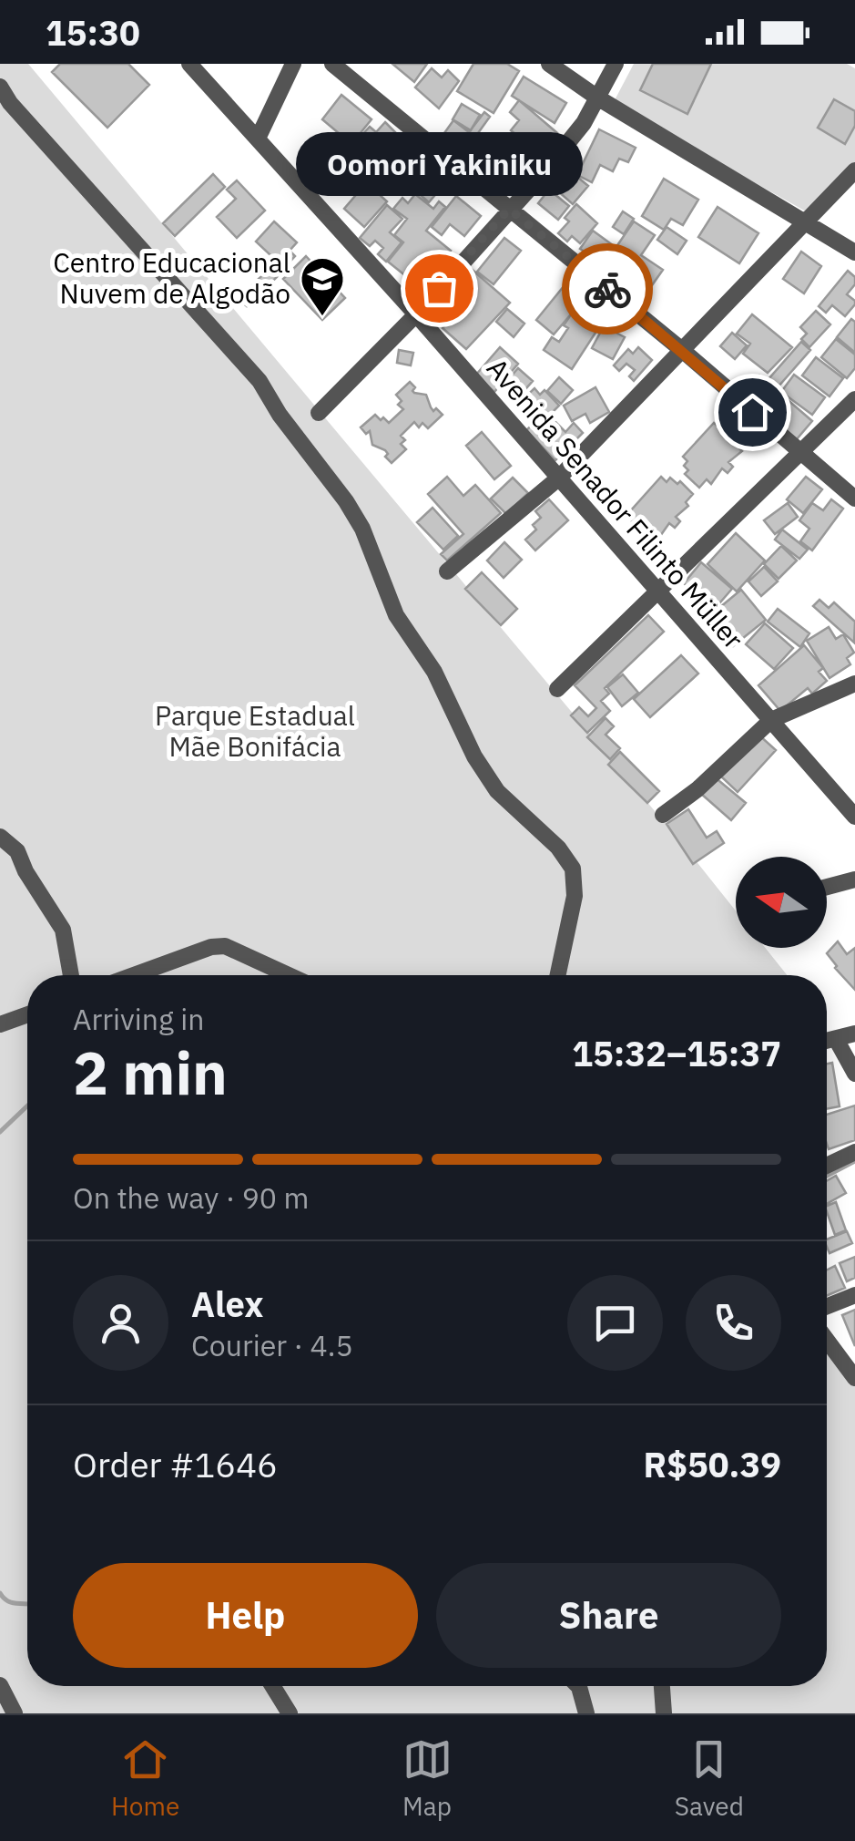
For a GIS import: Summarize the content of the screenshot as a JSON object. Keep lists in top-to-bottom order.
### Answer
{
  "streets": {
    "street": ["Avenida Senador Filinto Müller"]
  },
  "parks": ["Parque Estadual Mãe Bonifácia"],
  "places": {
    "other": ["Oomori Yakiniku"],
    "school or university": ["Centro Educacional Nuvem de Algodão"]
  },
  "north": "left",
  "page": {
    "status": "15:30",
    "bubble": "Oomori Yakiniku",
    "heading": ["2 min", "Arriving in", "15:32–15:37"],
    "panel": [
      "Alex",
      "Courier · 4.5",
      "Order #1646",
      "R$50.39"
    ],
    "bar": "On the way · 90 m",
    "buttons": ["Help", "Share"],
    "tabs": ["Home", "Map", "Saved"]
  }
}
